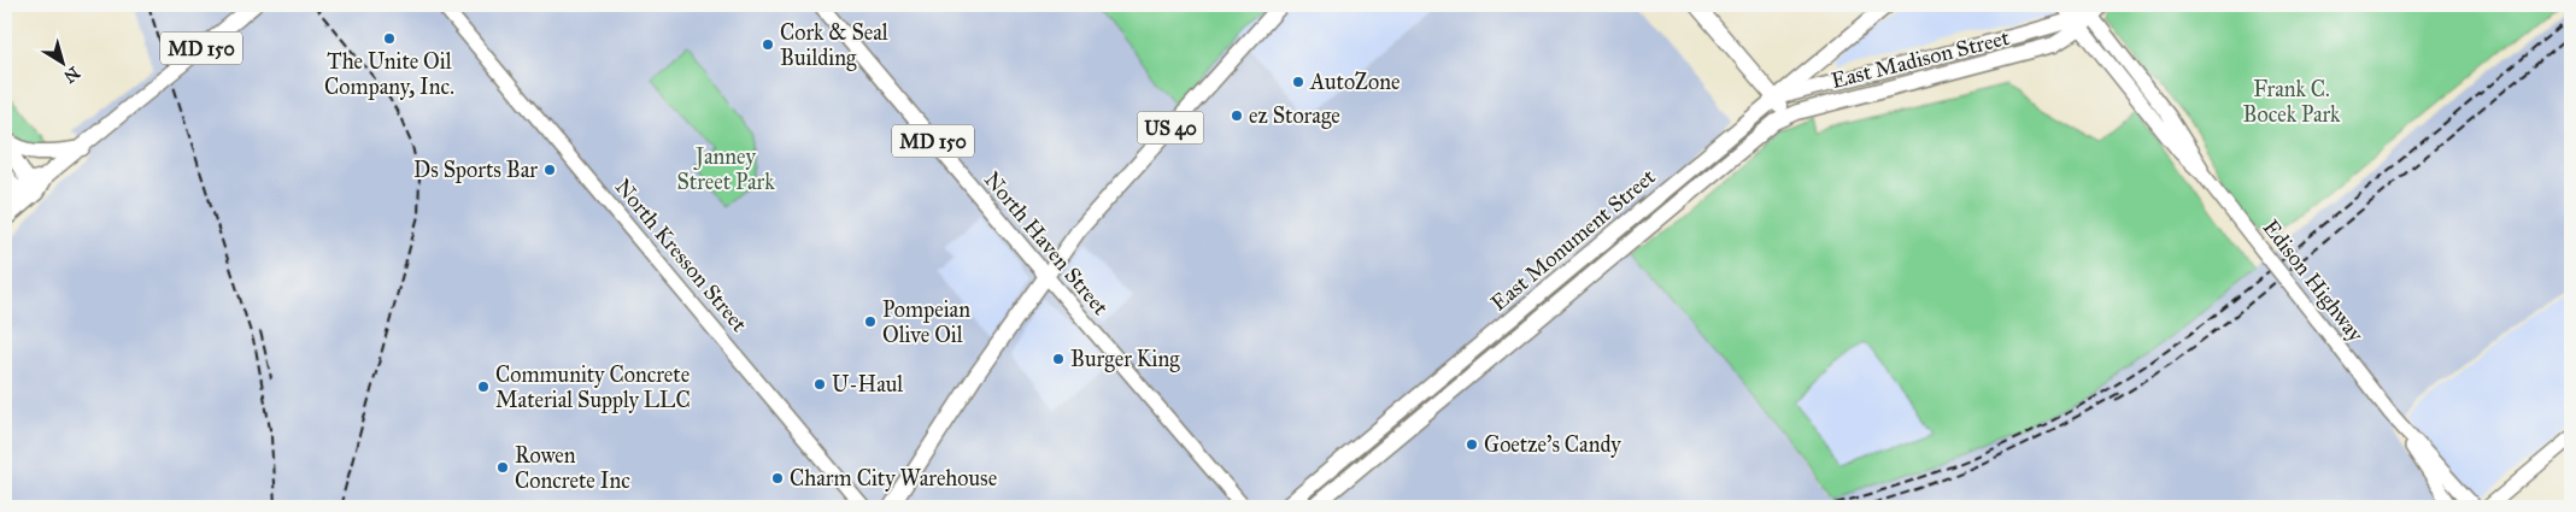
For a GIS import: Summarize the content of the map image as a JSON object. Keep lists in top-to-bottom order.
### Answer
{
  "streets": {
    "main road": [
      "MD 150",
      "East Madison Street",
      "US 40",
      "East Monument Street",
      "North Haven Street",
      "North Kresson Street",
      "Edison Highway"
    ]
  },
  "crossings": [
    ["East Madison Street", "East Monument Street"],
    ["East Madison Street", "Edison Highway"],
    ["US 40", "North Haven Street"]
  ],
  "parks": ["Frank C. Bocek Park", "Janney Street Park"],
  "places": [
    "The Unite Oil Company, Inc.",
    "Cork & Seal Building",
    "AutoZone",
    "ez Storage",
    "Ds Sports Bar",
    "Pompeian Olive Oil",
    "Burger King",
    "U-Haul",
    "Community Concrete Material Supply LLC",
    "Goetze's Candy",
    "Rowen Concrete Inc",
    "Charm City Warehouse"
  ],
  "north": "bottom right"
}
